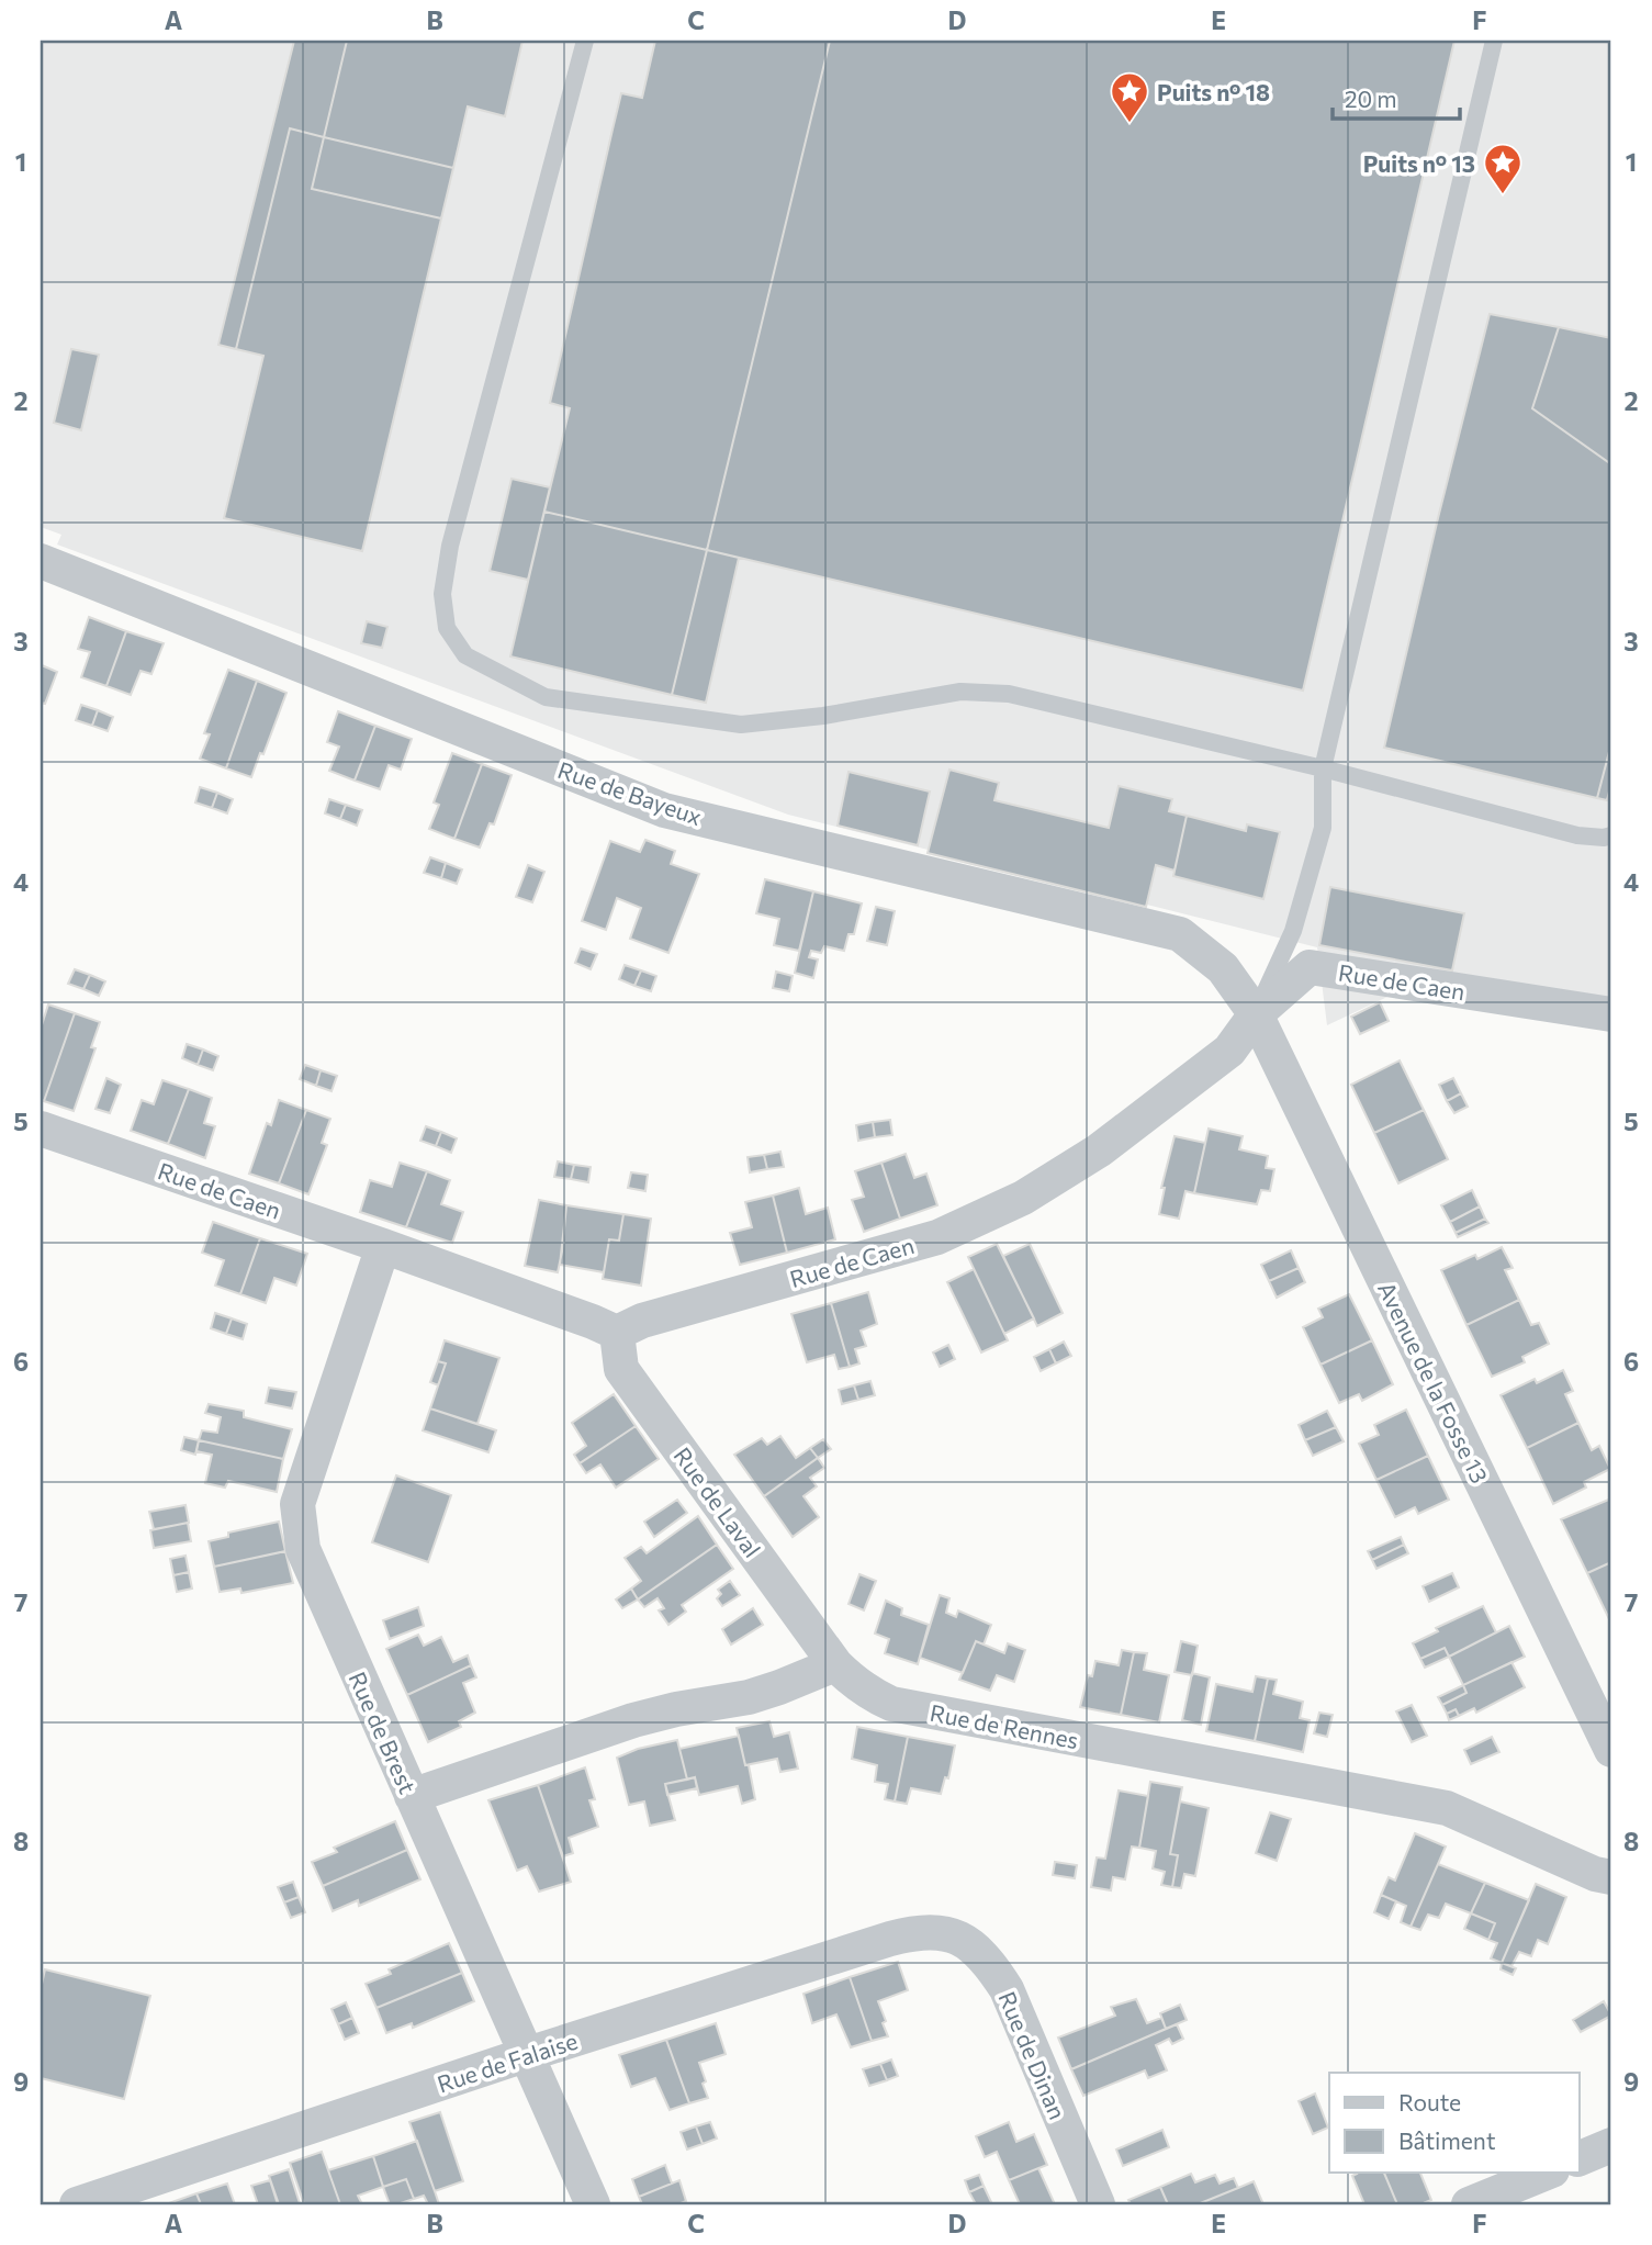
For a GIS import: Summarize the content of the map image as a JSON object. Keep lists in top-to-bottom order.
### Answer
{
  "streets": {
    "street": [
      "Rue de Bayeux",
      "Rue de Caen",
      "Avenue de la Fosse 13",
      "Rue de Laval",
      "Rue de Rennes",
      "Rue de Brest",
      "Rue de Dinan",
      "Rue de Falaise"
    ]
  },
  "crossings": [
    ["Rue de Bayeux", "Rue de Caen"],
    ["Rue de Bayeux", "Avenue de la Fosse 13"],
    ["Rue de Caen", "Avenue de la Fosse 13"],
    ["Rue de Caen", "Rue de Laval"],
    ["Rue de Caen", "Rue de Brest"],
    ["Rue de Laval", "Rue de Rennes"],
    ["Rue de Brest", "Rue de Falaise"],
    ["Rue de Dinan", "Rue de Falaise"]
  ],
  "places": {
    "place": ["Puits n° 18", "Puits n° 13"]
  },
  "legend": ["Route", "Bâtiment"],
  "scale_bar": "20 m",
  "grid": {
    "columns": [
      "A",
      "B",
      "C",
      "D",
      "E",
      "F"
    ],
    "rows": [
      "1",
      "2",
      "3",
      "4",
      "5",
      "6",
      "7",
      "8",
      "9"
    ]
  }
}
